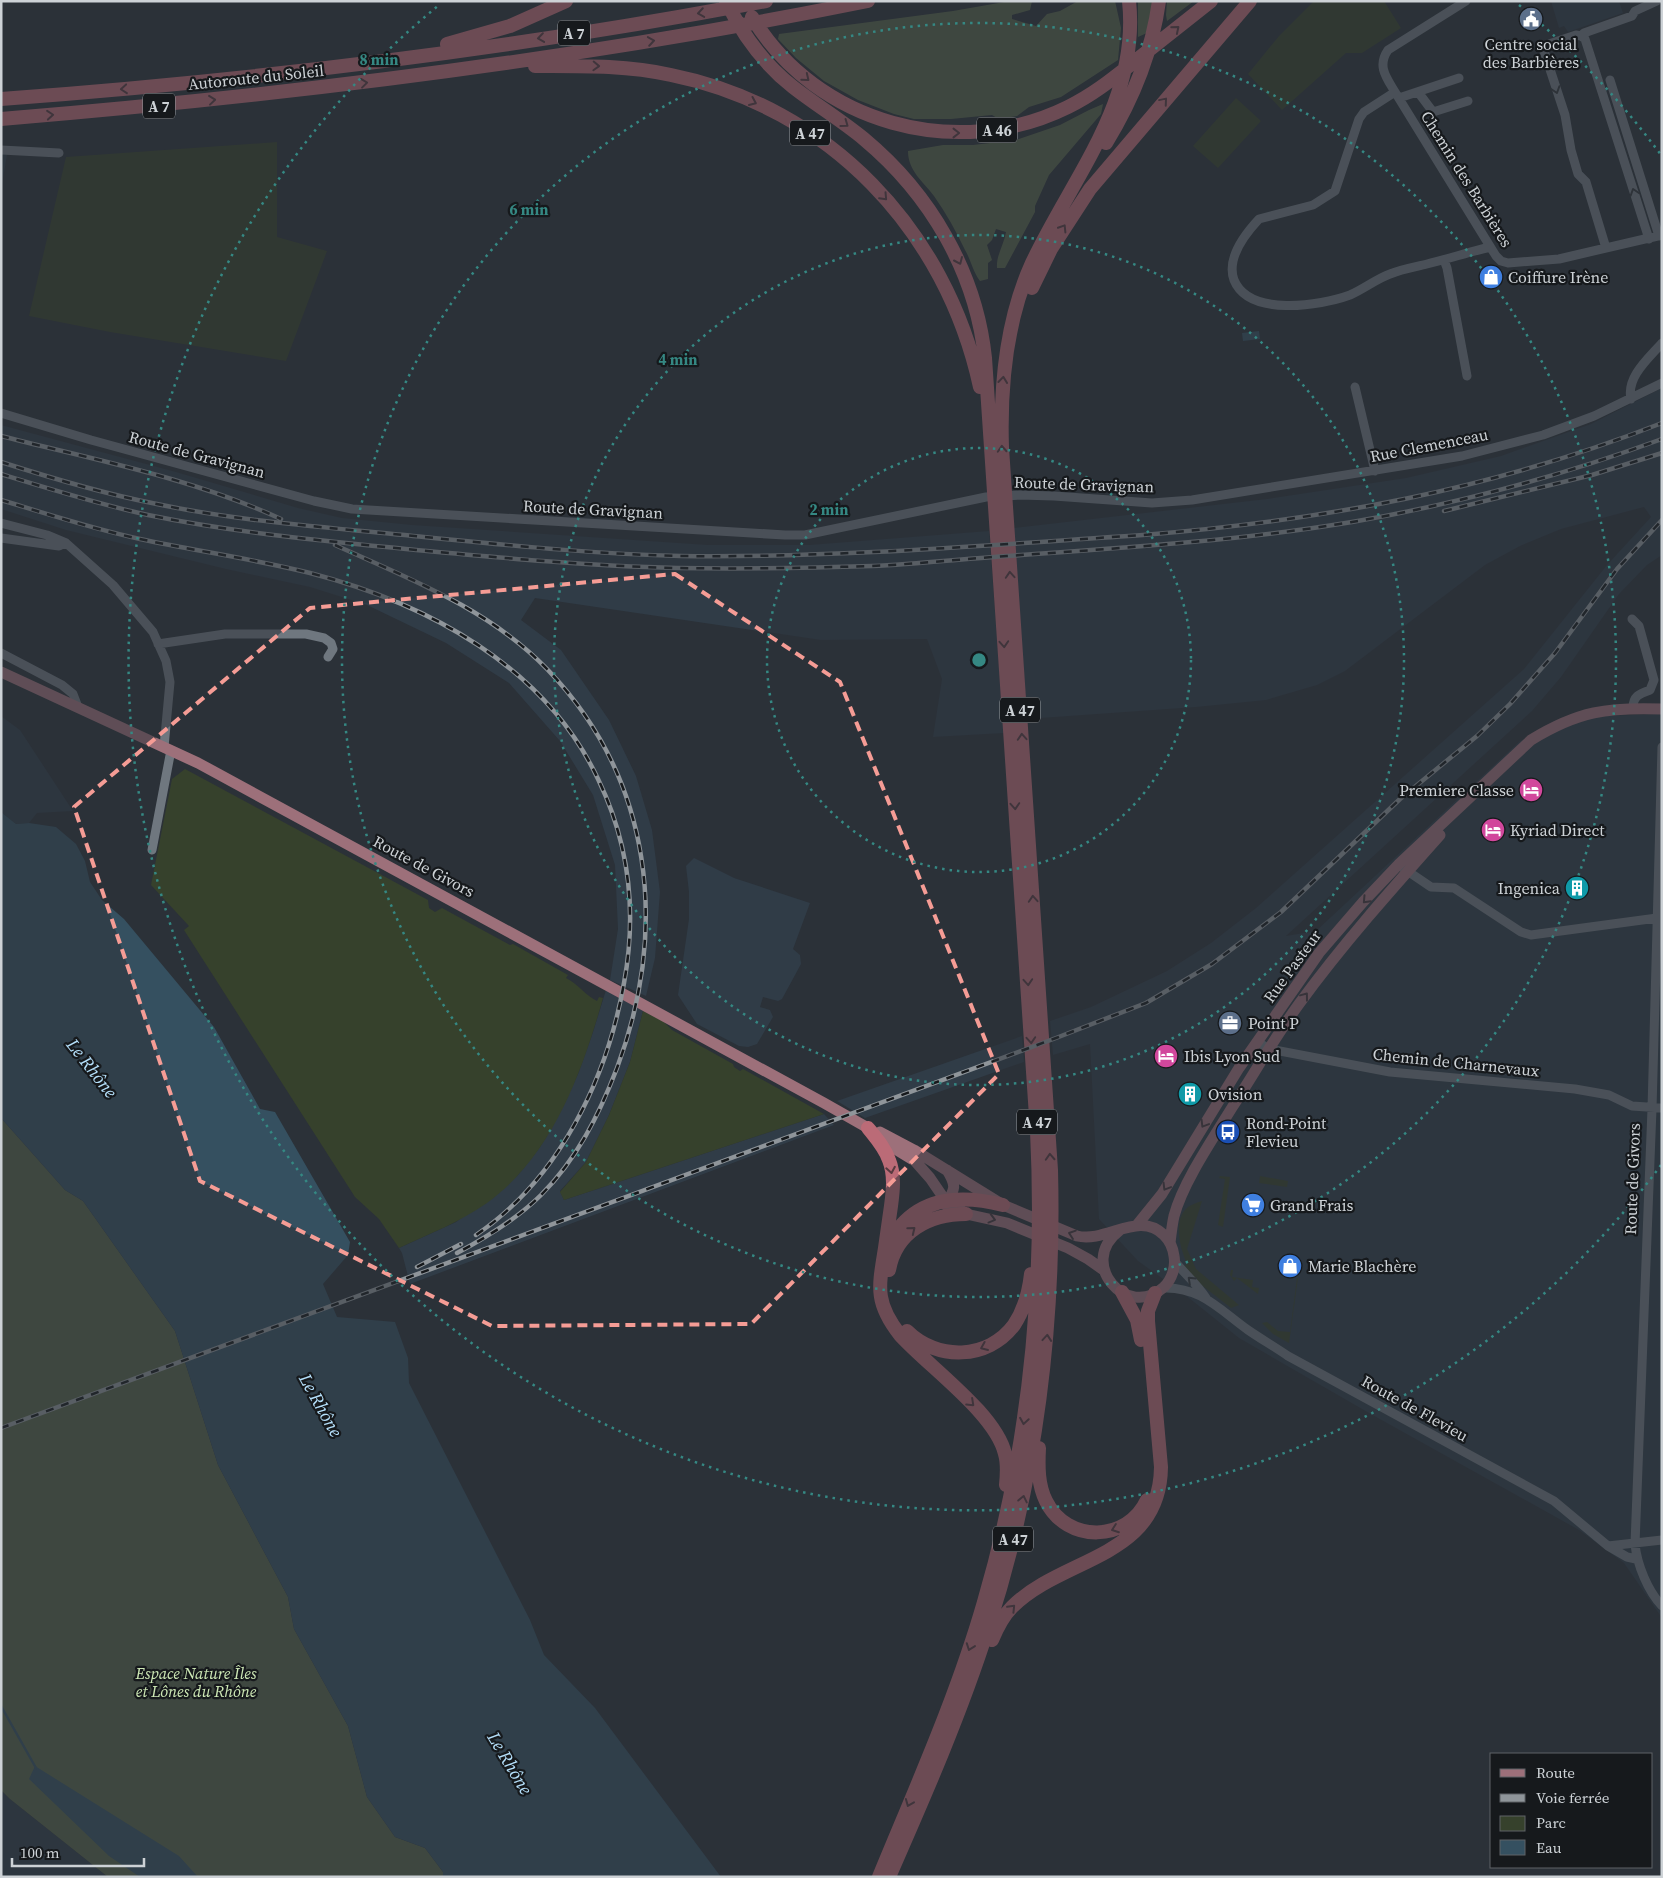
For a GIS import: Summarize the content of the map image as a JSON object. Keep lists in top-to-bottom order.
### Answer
{
  "streets": {
    "highway": [
      "A 7",
      "Autoroute du Soleil",
      "A 46",
      "A 47"
    ],
    "main road": ["Route de Givors", "Rue Pasteur"],
    "street": [
      "Chemin des Barbières",
      "Rue Clemenceau",
      "Route de Gravignan",
      "Chemin de Charnevaux",
      "Route de Flevieu"
    ]
  },
  "crossings": [
    ["Autoroute du Soleil", "A 47"],
    ["Rue Clemenceau", "Route de Gravignan"],
    ["Route de Givors", "Chemin de Charnevaux"],
    ["Route de Givors", "Route de Flevieu"],
    ["Rue Pasteur", "Chemin de Charnevaux"],
    ["Rue Pasteur", "Route de Flevieu"]
  ],
  "water": ["Le Rhône"],
  "parks": ["Espace Nature Îles et Lônes du Rhône"],
  "places": {
    "public building": ["Centre social des Barbières"],
    "shop": ["Coiffure Irène", "Marie Blachère"],
    "hotel": ["Premiere Classe", "Kyriad Direct", "Ibis Lyon Sud"],
    "building": ["Ingenica", "Ovision"],
    "office": ["Point P"],
    "bus stop": ["Rond-Point Flevieu"],
    "supermarket": ["Grand Frais"]
  },
  "legend": [
    "Route",
    "Voie ferrée",
    "Parc",
    "Eau"
  ],
  "scale_bar": "100 m",
  "rings": [
    "8 min",
    "6 min",
    "4 min",
    "2 min"
  ]
}
